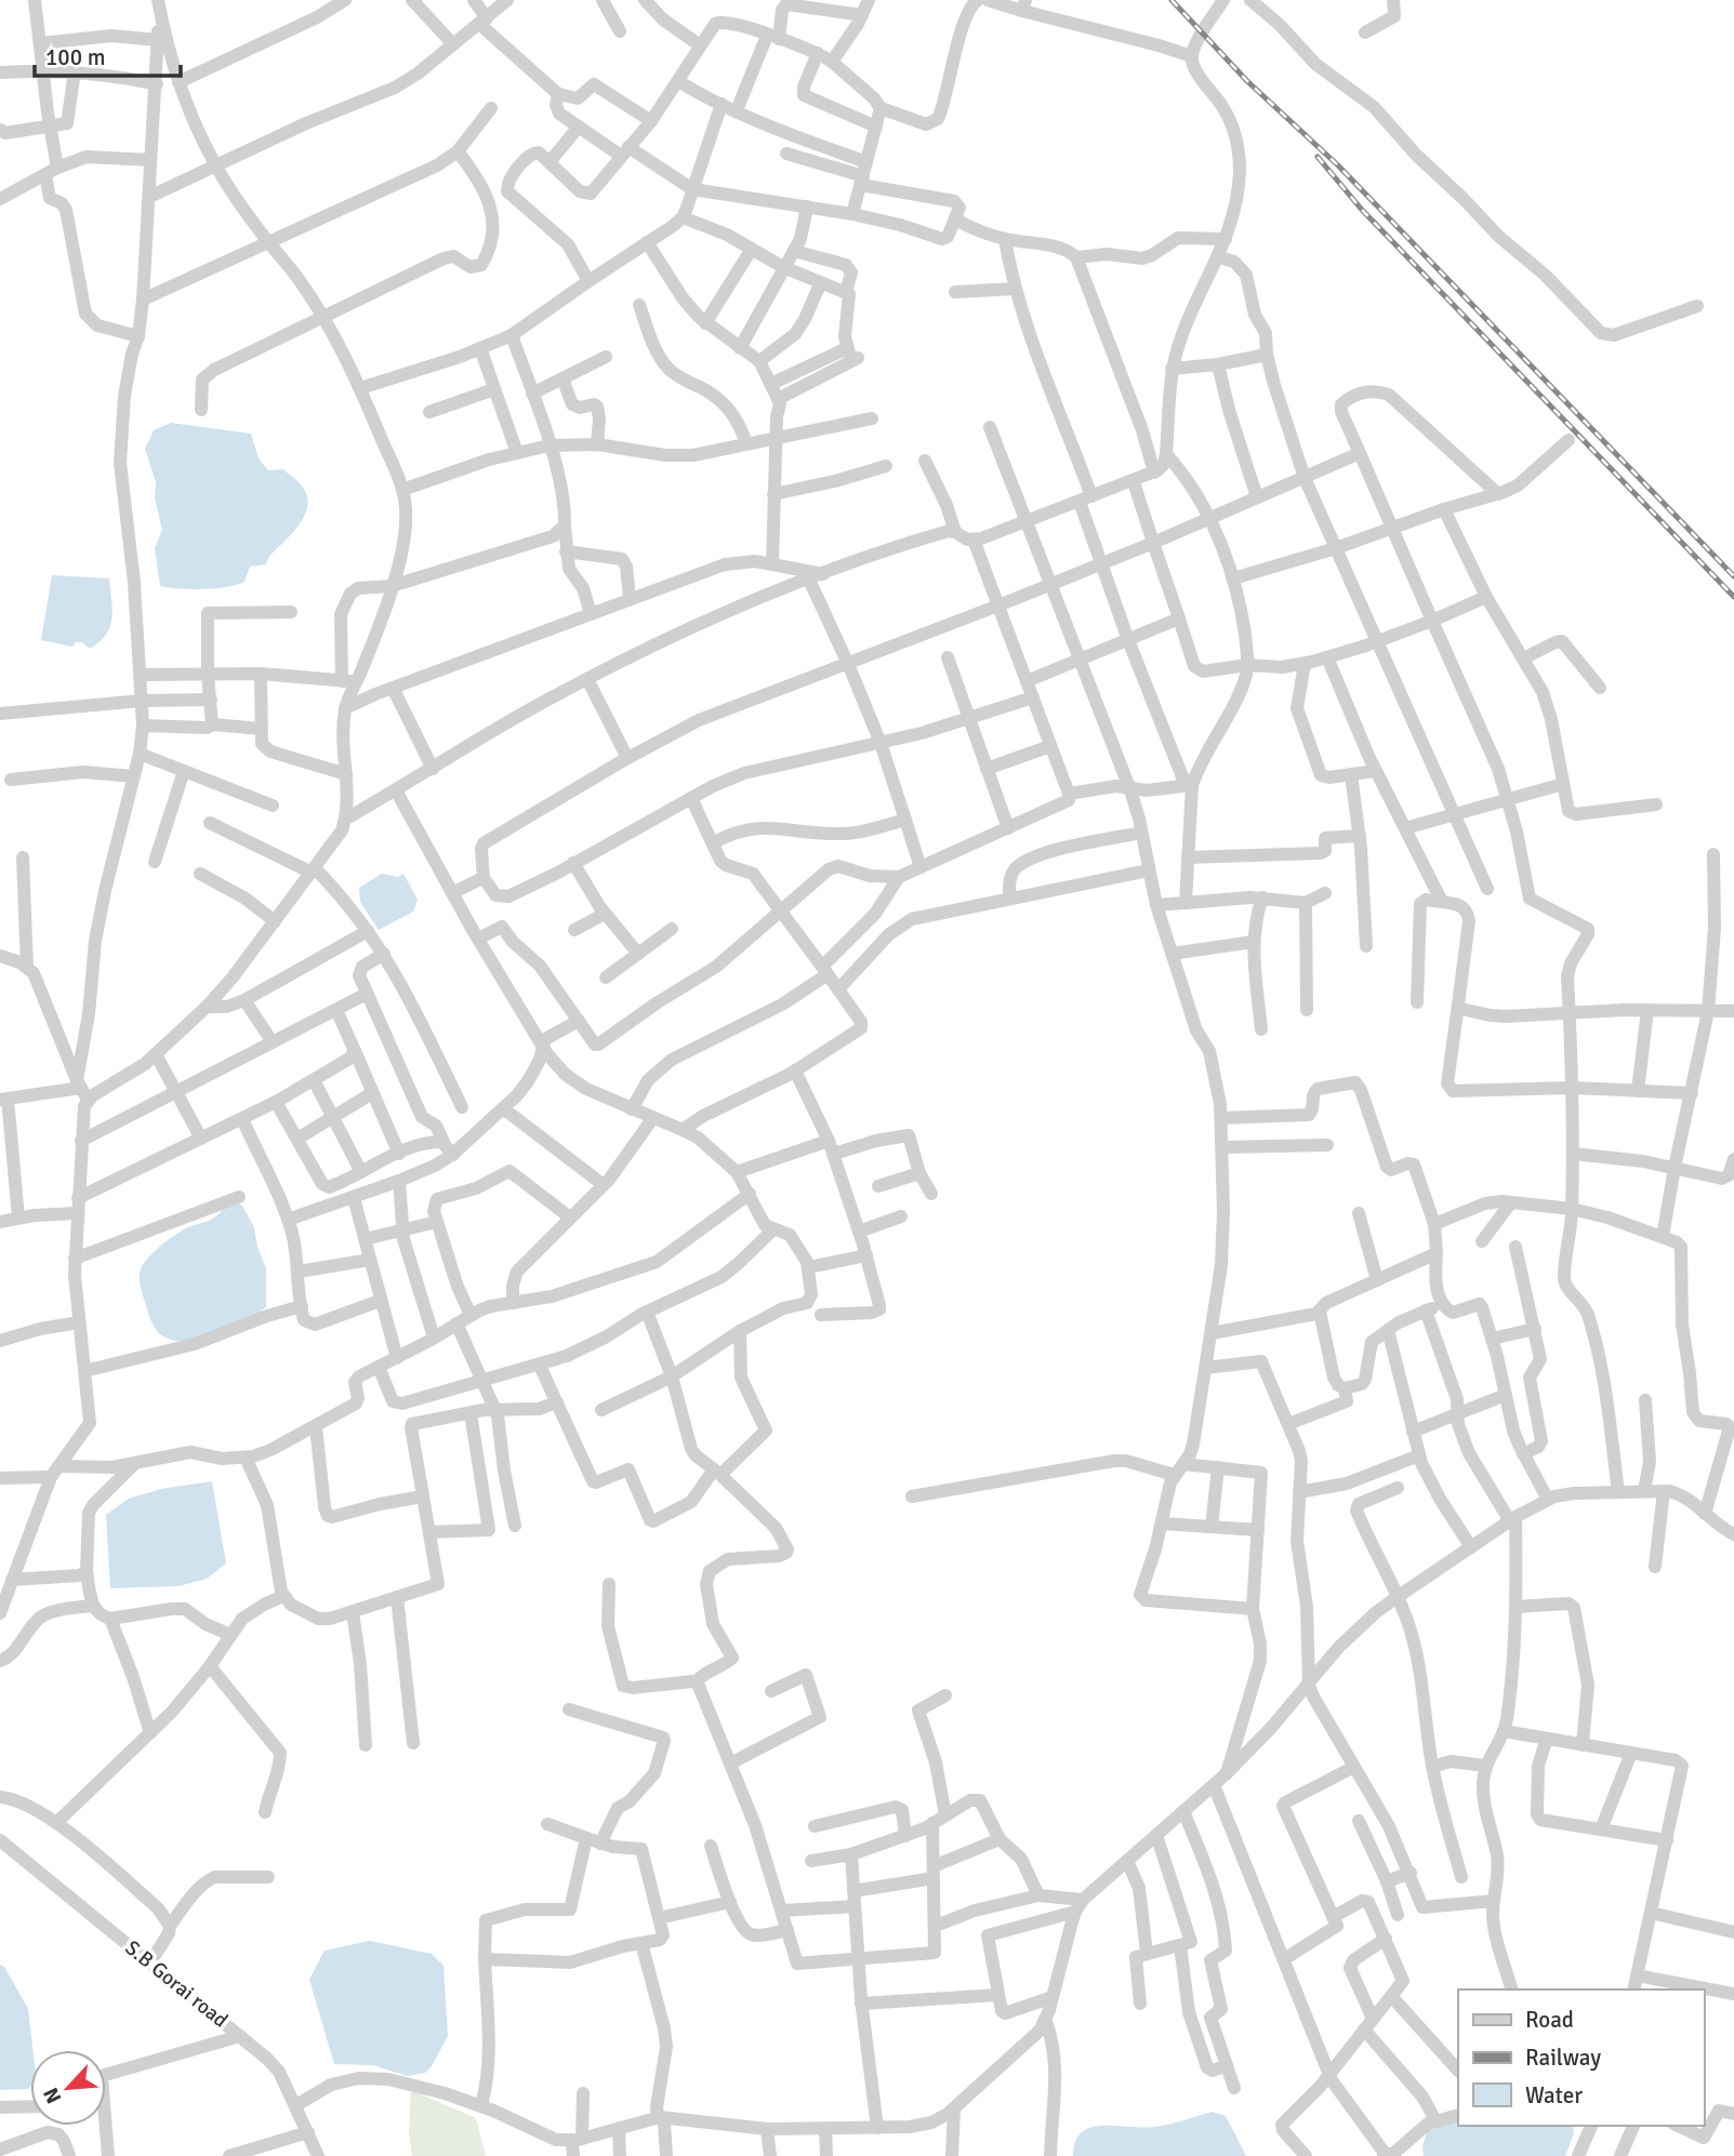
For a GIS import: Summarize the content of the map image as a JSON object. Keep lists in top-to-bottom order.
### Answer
{
  "streets": {
    "street": ["S.B Gorai road"]
  },
  "legend": ["Road", "Railway", "Water"],
  "scale_bar": "100 m",
  "north": "bottom left"
}
